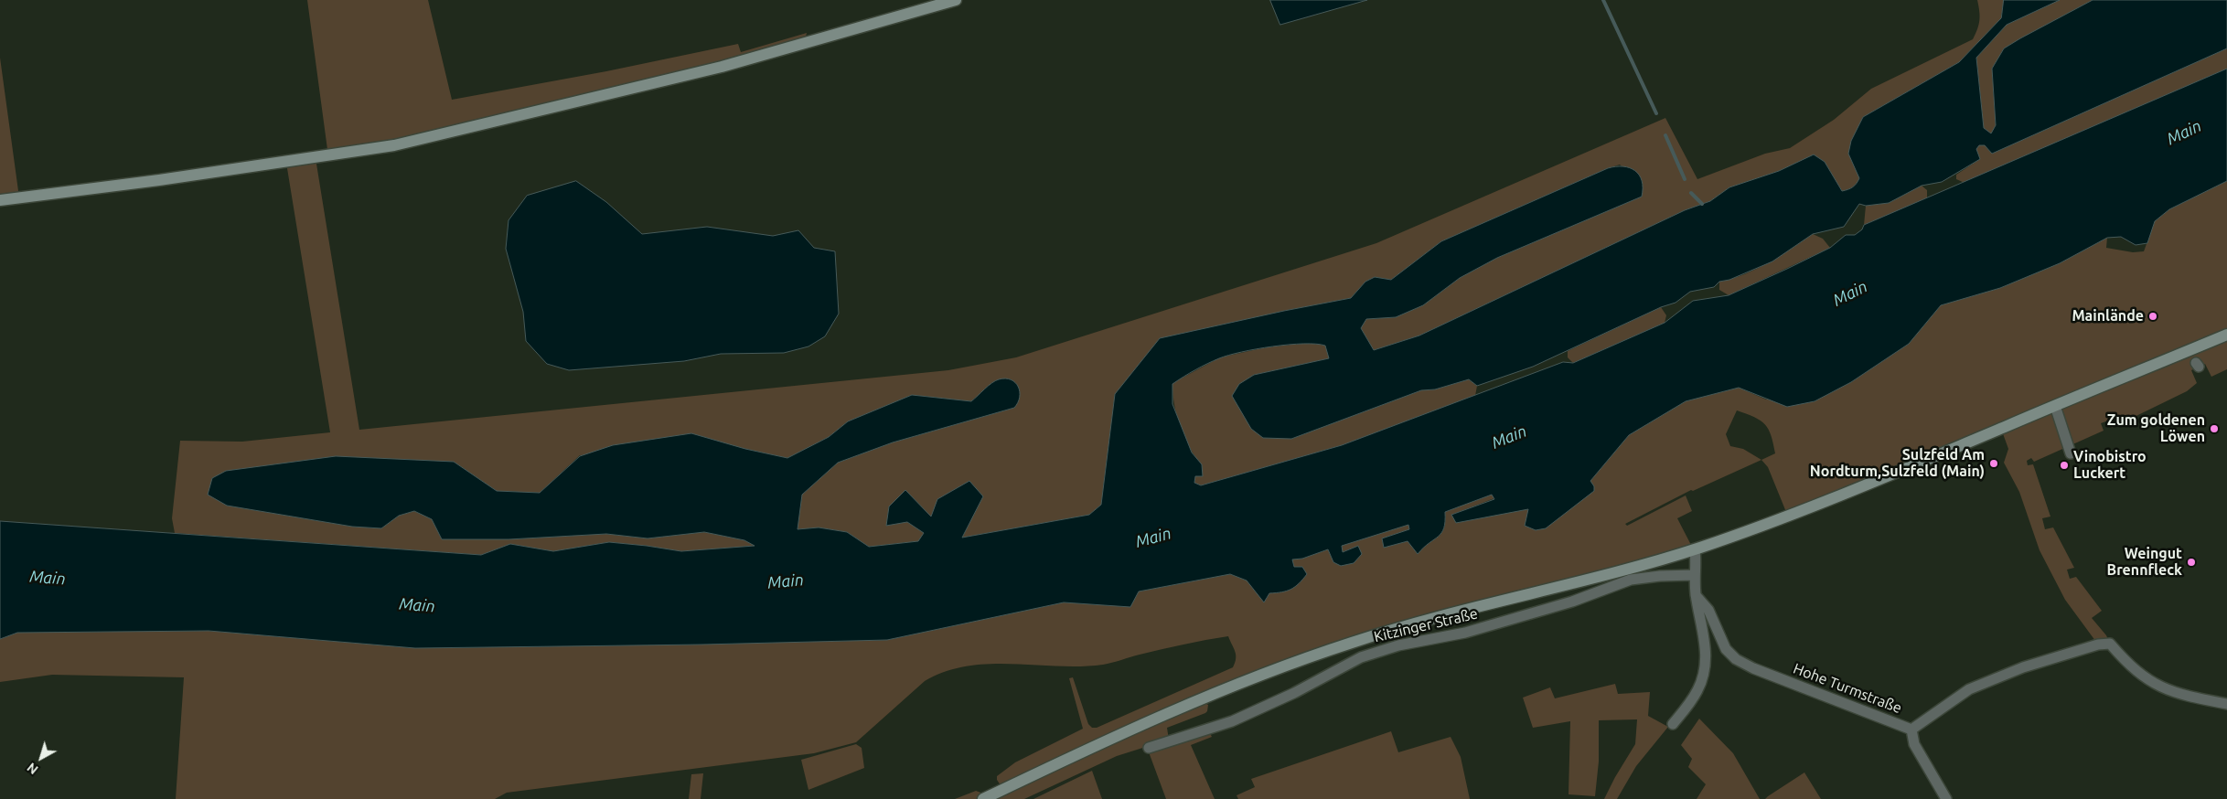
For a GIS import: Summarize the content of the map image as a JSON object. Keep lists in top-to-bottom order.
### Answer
{
  "streets": {
    "street": ["Kitzinger Straße", "Hohe Turmstraße"]
  },
  "water": ["Main"],
  "places": [
    "Mainlände",
    "Zum goldenen Löwen",
    "Sulzfeld Am Nordturm,Sulzfeld (Main)",
    "Vinobistro Luckert",
    "Weingut Brennfleck"
  ],
  "north": "bottom left"
}
